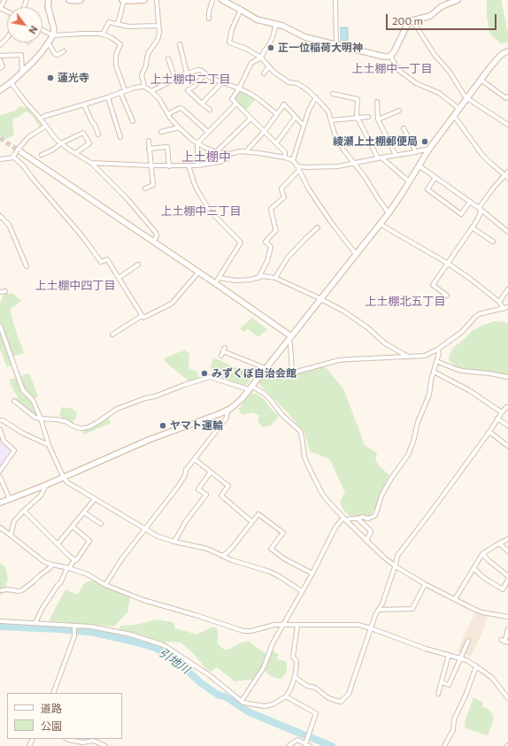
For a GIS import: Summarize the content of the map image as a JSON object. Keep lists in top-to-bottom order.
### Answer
{
  "districts": [
    "上土棚中一丁目",
    "上土棚中二丁目",
    "上土棚中",
    "上土棚中三丁目",
    "上土棚中四丁目",
    "上土棚北五丁目"
  ],
  "water": ["引地川"],
  "places": [
    "正一位稲荷大明神",
    "蓮光寺",
    "綾瀬上土棚郵便局",
    "みずくぼ自治会館",
    "ヤマト運輸"
  ],
  "legend": ["道路", "公園"],
  "scale_bar": "200 m",
  "north": "bottom right"
}
